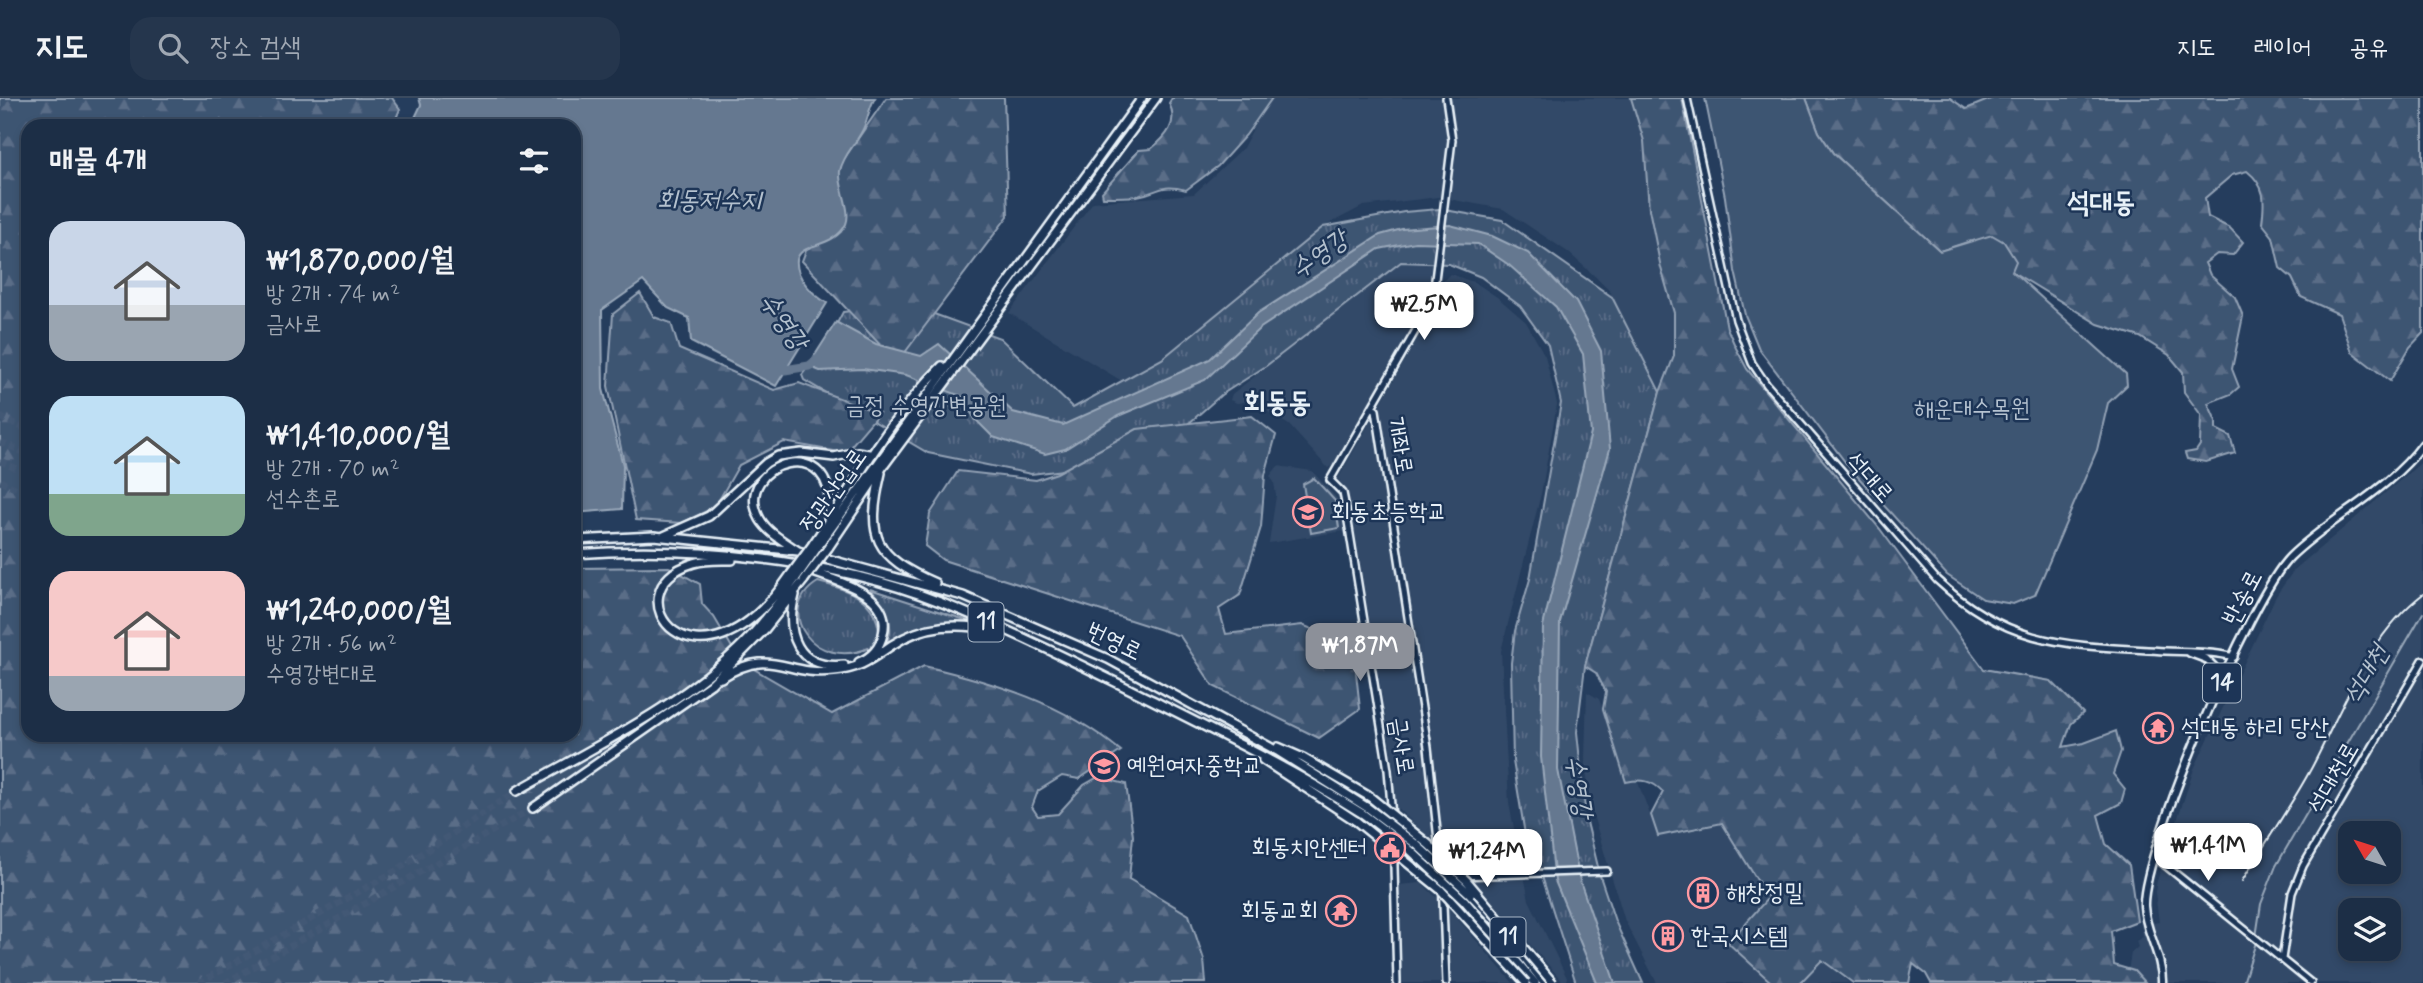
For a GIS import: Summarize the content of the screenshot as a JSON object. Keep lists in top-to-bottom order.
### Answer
{
  "streets": {
    "highway": ["정관산업로", "11", "번영로"],
    "main road": [
      "개좌로",
      "석대로",
      "반송로",
      "14",
      "금사로",
      "석대천로"
    ]
  },
  "crossings": [
    ["개좌로", "금사로"],
    ["석대로", "반송로"]
  ],
  "districts": ["석대동", "회동동"],
  "water": ["회동저수지", "수영강", "석대천"],
  "parks": ["금정 수영강변공원", "해운대수목원"],
  "places": {
    "school or university": ["회동초등학교", "예원여자중학교"],
    "temple": ["석대동 하리 당산", "회동교회"],
    "public building": ["회동치안센터"],
    "building": ["해창정밀", "한국시스템"]
  },
  "north": "top left",
  "page": {
    "header": "지도",
    "search": "장소 검색",
    "nav": ["지도", "레이어", "공유"],
    "heading": "매물 4개",
    "list": [
      {
        "name": "₩1,870,000/월",
        "note": "방 2개 · 74 m² · 금사로"
      },
      {
        "name": "₩1,410,000/월",
        "note": "방 2개 · 70 m² · 선수촌로"
      },
      {
        "name": "₩1,240,000/월",
        "note": "방 2개 · 56 m² · 수영강변대로"
      }
    ],
    "price": [
      "₩2.5M",
      "₩1.87M",
      "₩1.41M",
      "₩1.24M"
    ]
  }
}
